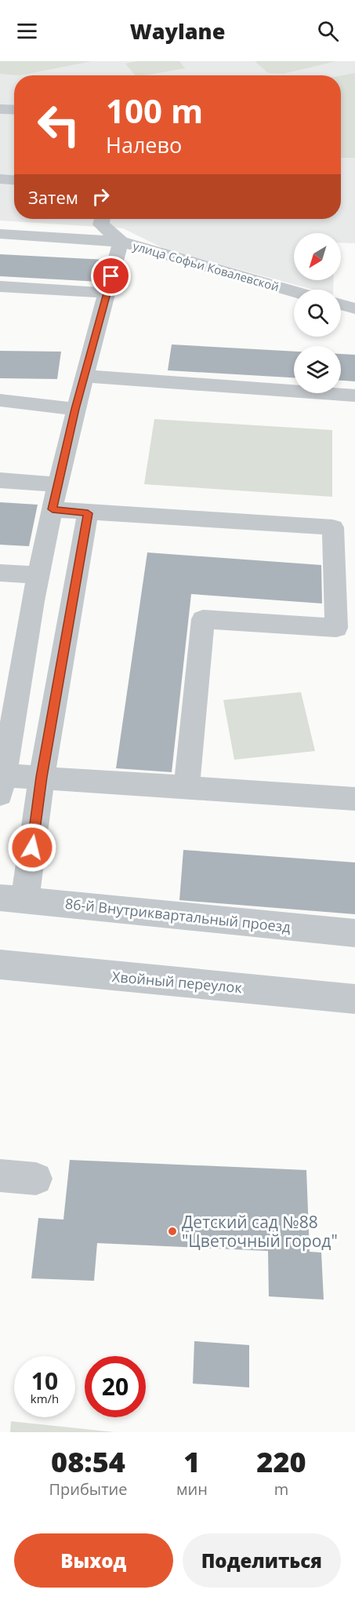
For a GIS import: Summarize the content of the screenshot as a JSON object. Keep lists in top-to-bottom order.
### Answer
{
  "streets": {
    "street": ["улица Софьи Ковалевской", "86-й Внутриквартальный проезд", "Хвойный переулок"]
  },
  "places": ["Детский сад №88 \"Цветочный город\""],
  "north": "bottom left",
  "page": {
    "header": "Waylane",
    "turn": ["100 m", "Налево"],
    "then": "Затем",
    "speed": "10 km/h",
    "limit": "20",
    "eta": [
      "08:54",
      "Прибытие",
      "1",
      "мин",
      "220",
      "m"
    ],
    "buttons": ["Выход", "Поделиться"]
  }
}
